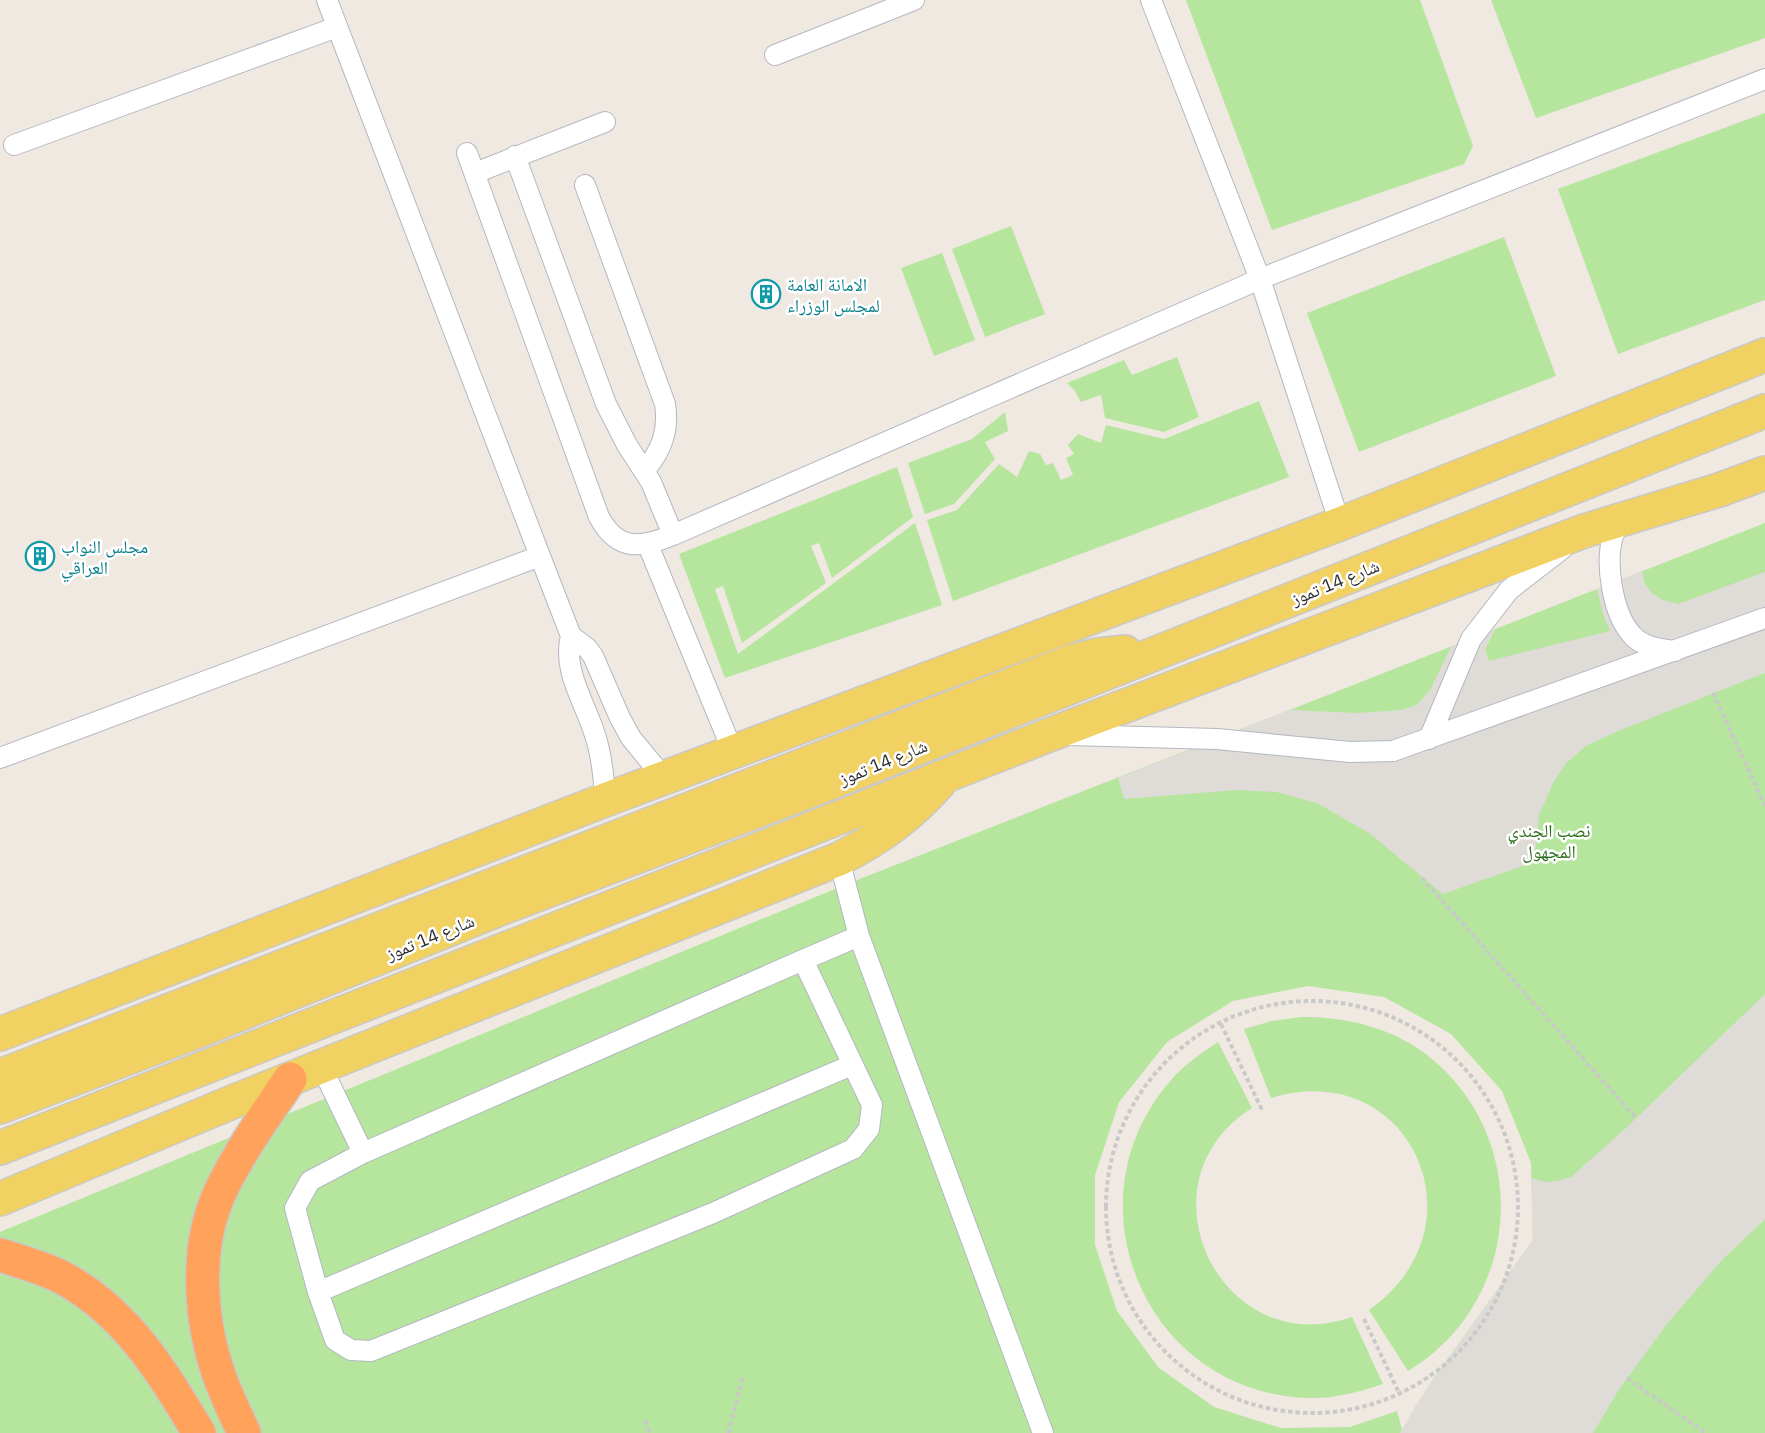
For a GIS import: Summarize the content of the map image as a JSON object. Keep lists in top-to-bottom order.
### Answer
{
  "streets": {
    "main road": ["شارع 14 تموز"]
  },
  "parks": ["نصب الجندي المجهول"],
  "places": {
    "building": ["الامانة العامة لمجلس الوزراء", "مجلس النواب العراقي"]
  }
}
